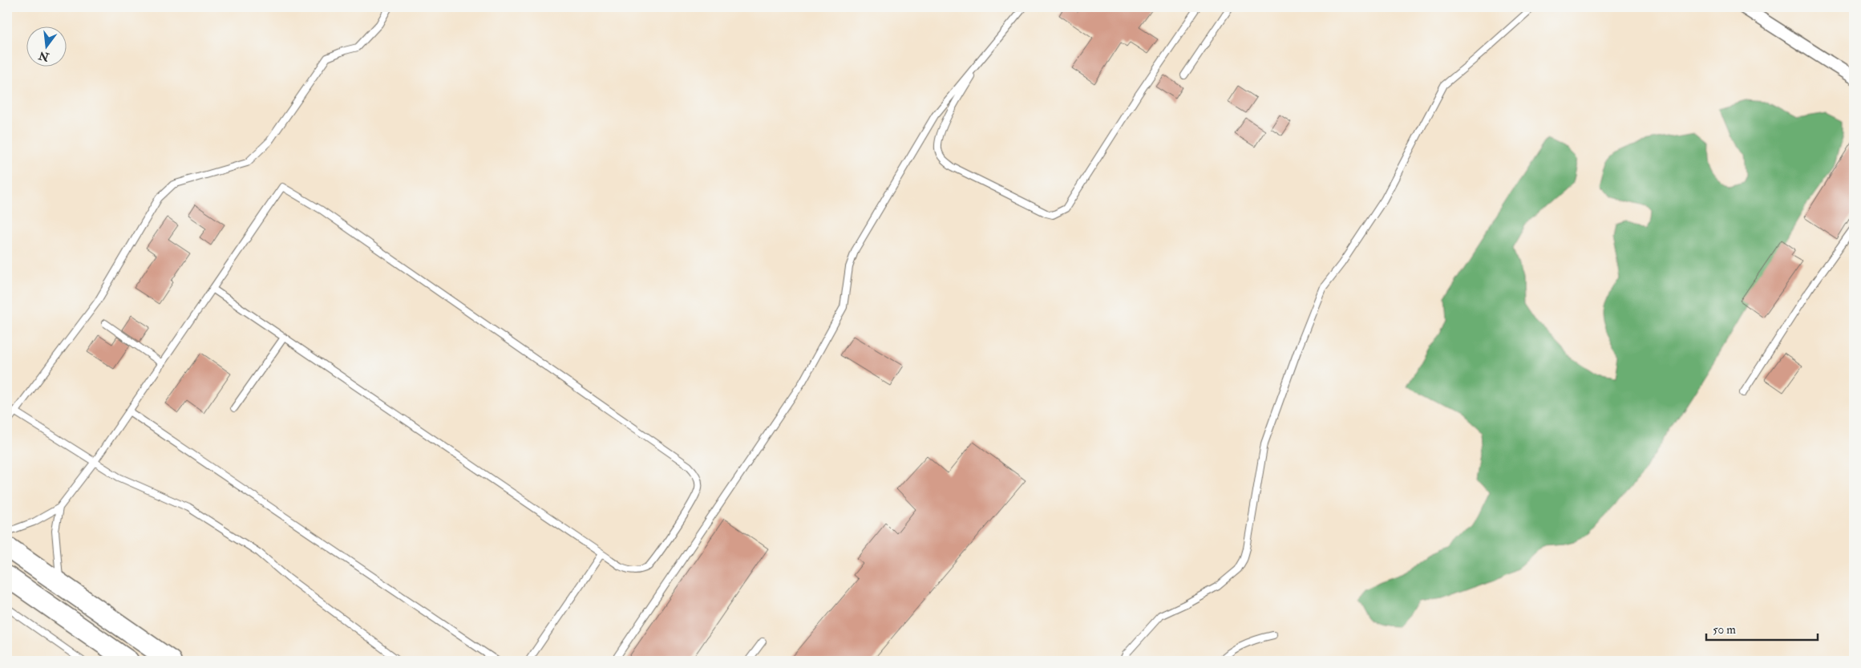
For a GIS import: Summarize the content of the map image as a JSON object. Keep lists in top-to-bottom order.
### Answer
{
  "scale_bar": "50 m",
  "north": "bottom"
}
